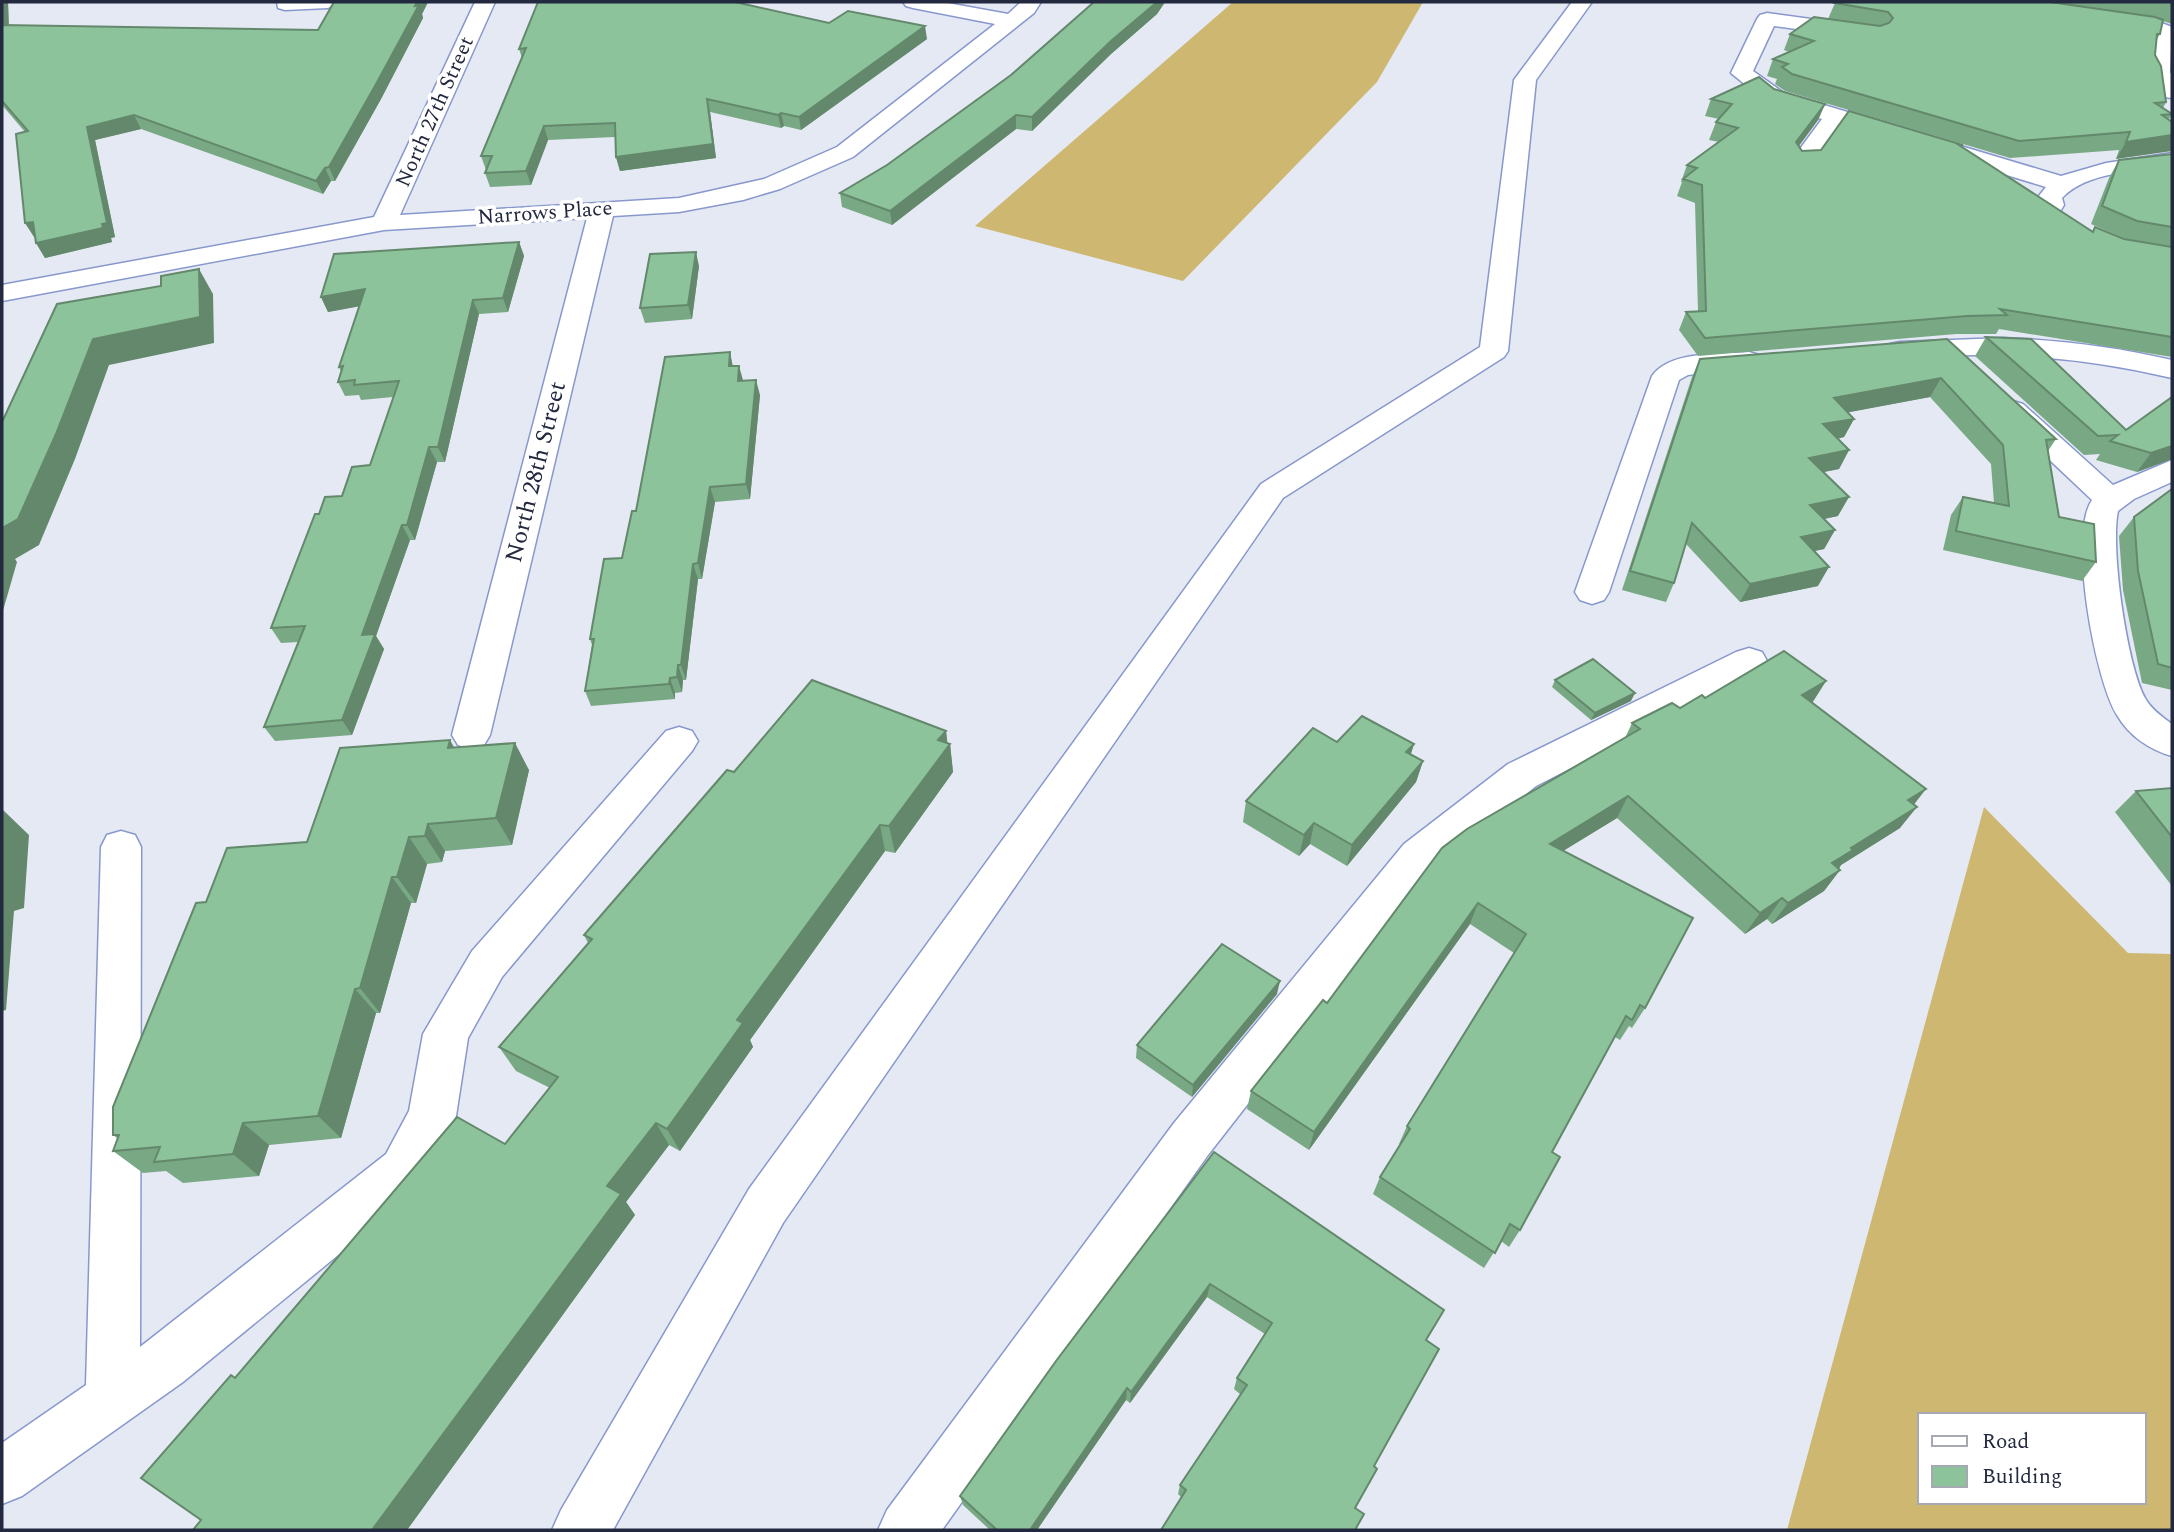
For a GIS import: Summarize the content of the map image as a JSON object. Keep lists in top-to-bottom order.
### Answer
{
  "streets": {
    "street": ["North 27th Street", "Narrows Place", "North 28th Street"]
  },
  "crossings": [
    ["North 27th Street", "Narrows Place"],
    ["Narrows Place", "North 28th Street"]
  ],
  "legend": ["Road", "Building"]
}
